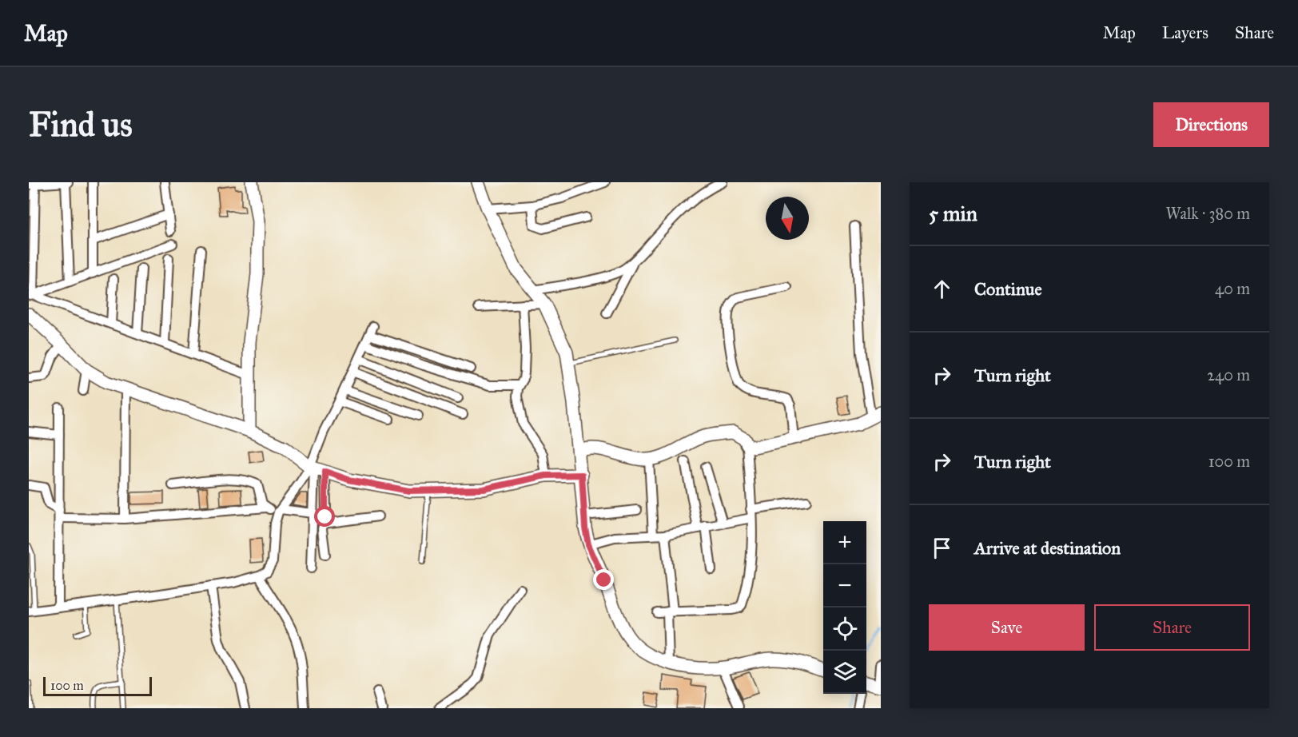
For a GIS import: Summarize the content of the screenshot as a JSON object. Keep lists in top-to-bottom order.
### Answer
{
  "scale_bar": "100 m",
  "north": "bottom",
  "page": {
    "header": "Map",
    "nav": ["Map", "Layers", "Share"],
    "buttons": [
      "Directions",
      ["Save", "Share"]
    ],
    "title": "Find us",
    "heading": ["5 min", "Walk · 380 m"],
    "list": [
      ["Continue", "40 m"],
      ["Turn right", "240 m"],
      ["Turn right", "100 m"],
      "Arrive at destination"
    ],
    "map_buttons": ["+", "−"],
    "scale": "100 m"
  }
}
